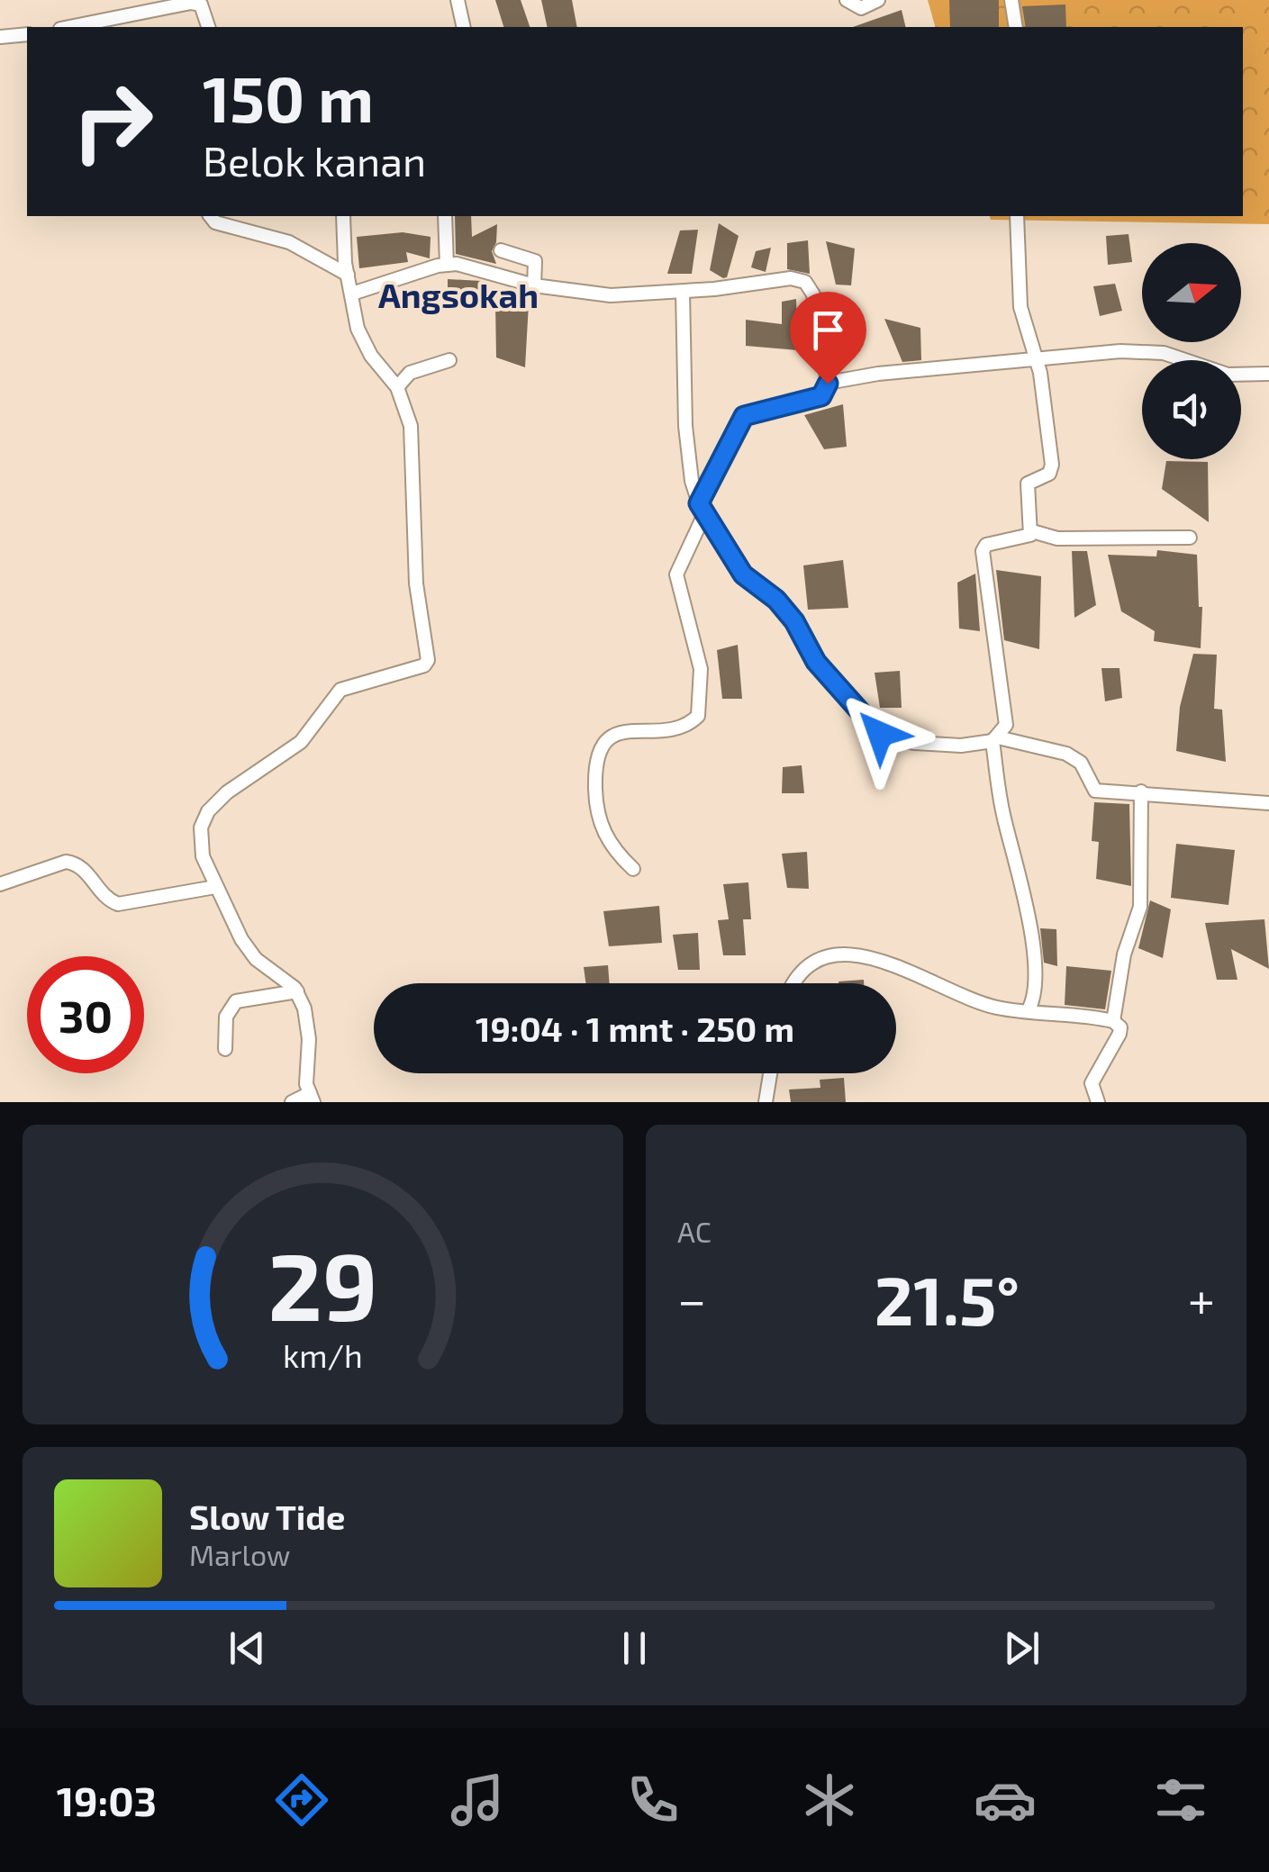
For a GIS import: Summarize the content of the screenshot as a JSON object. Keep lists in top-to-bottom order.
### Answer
{
  "districts": ["Angsokah"],
  "north": "right",
  "page": {
    "turn": ["150 m", "Belok kanan"],
    "limit": "30",
    "trip": "19:04 · 1 mnt · 250 m",
    "tile": "AC",
    "heat": ["−", "21.5°", "+"],
    "song": ["Slow Tide", "Marlow"],
    "tabs": "19:03",
    "gauge": ["29", "km/h"]
  }
}
